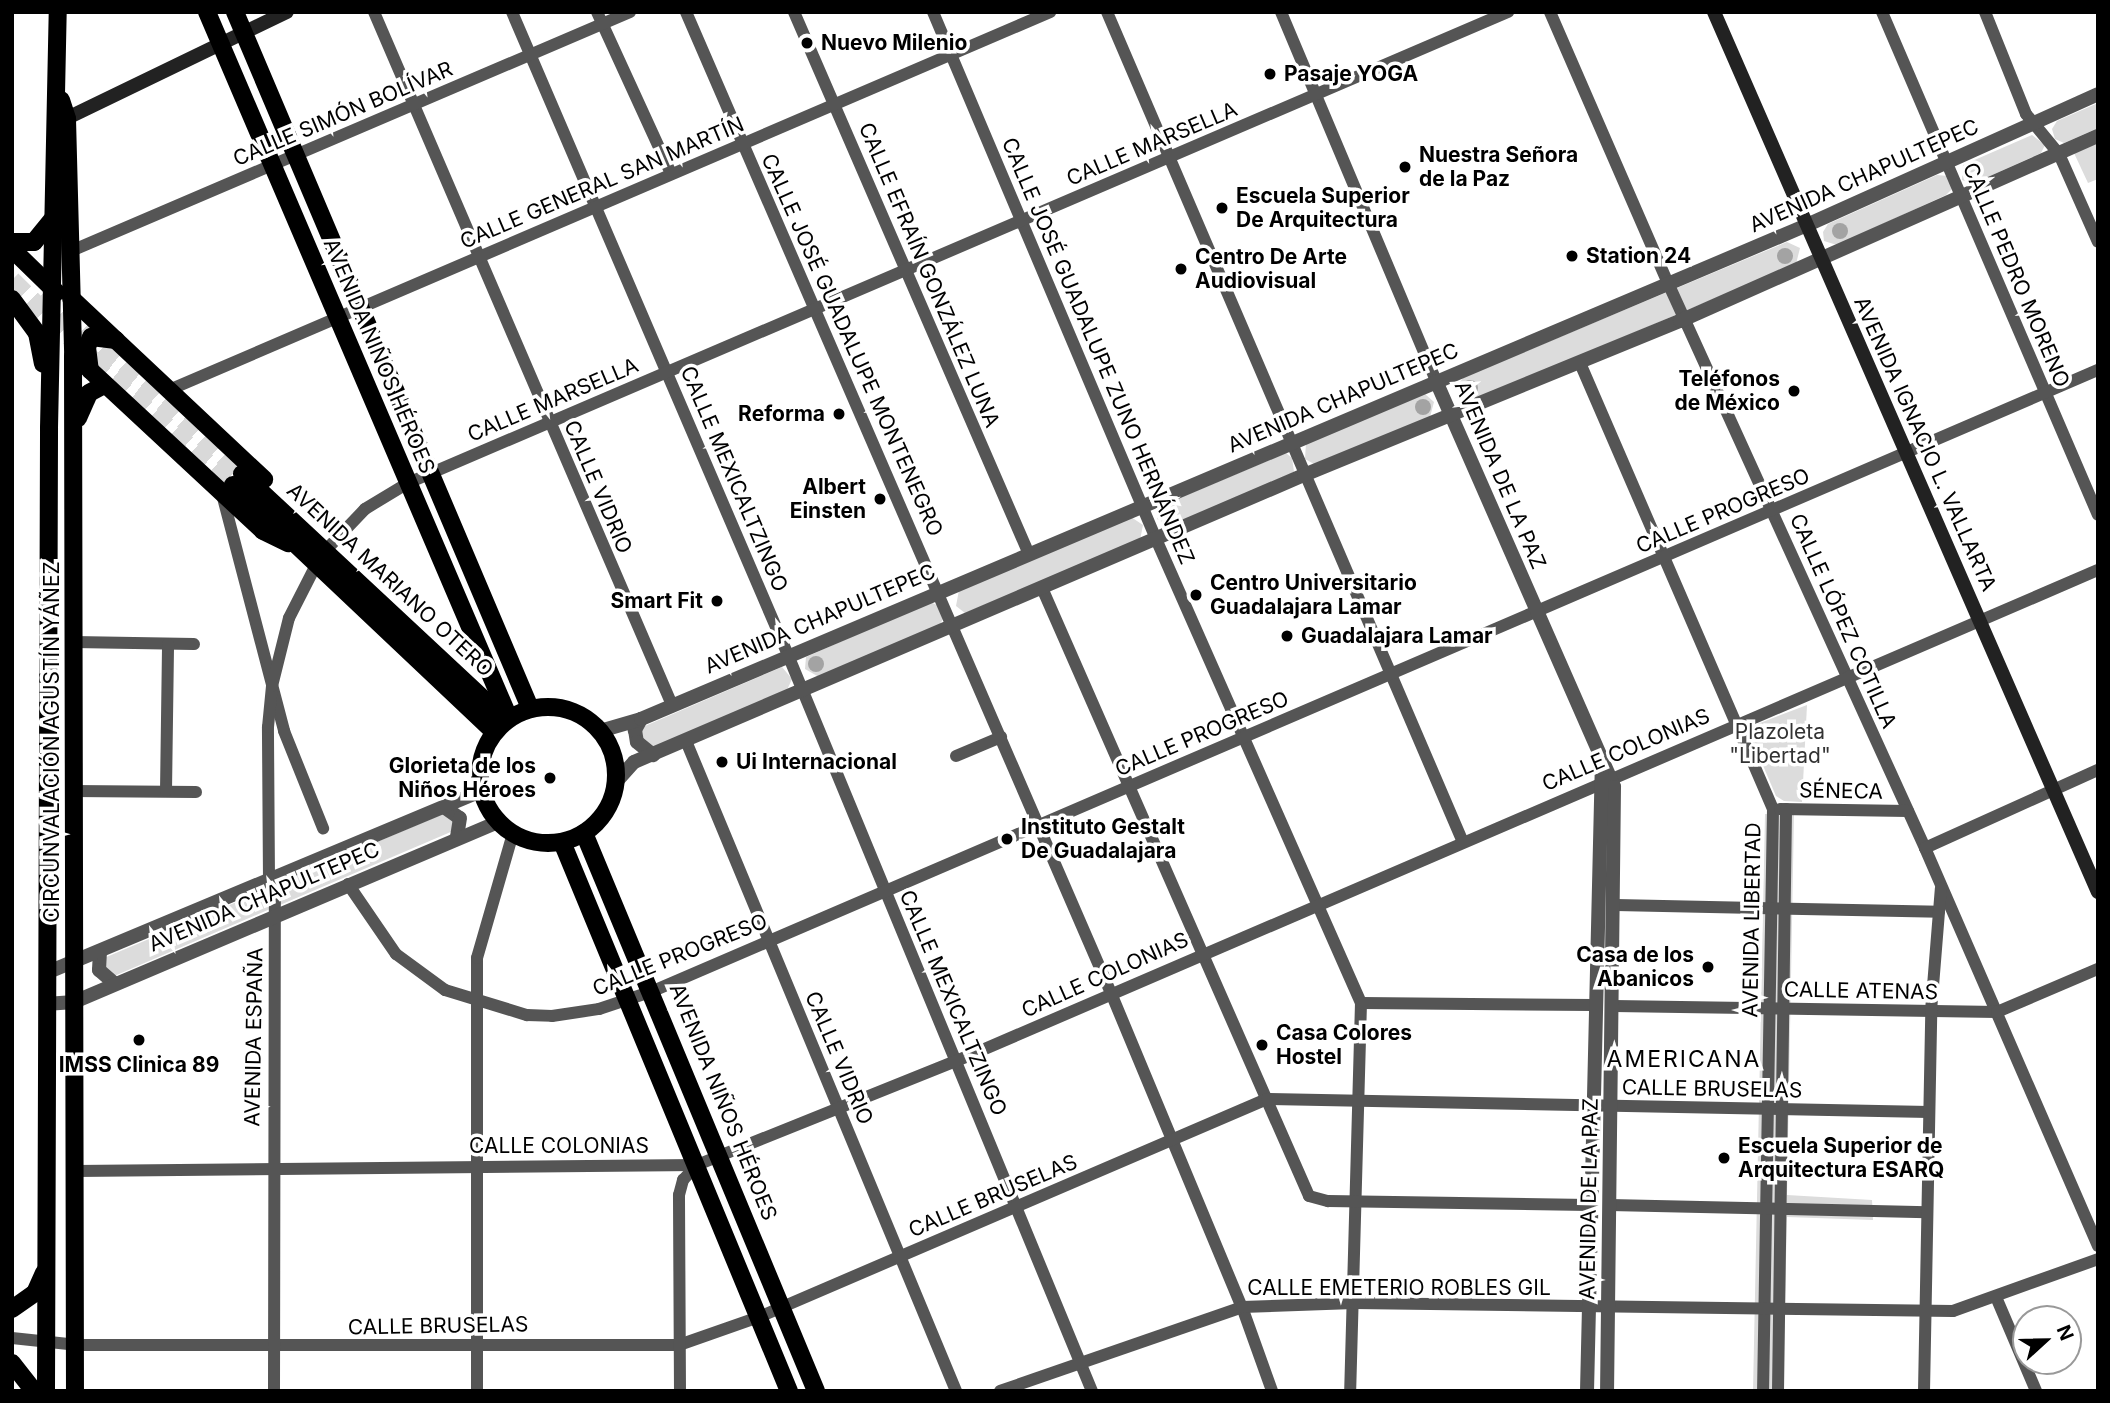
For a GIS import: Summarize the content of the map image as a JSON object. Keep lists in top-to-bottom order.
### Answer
{
  "streets": {
    "main road": [
      "AVENIDA NIÑOS HÉROES",
      "AVENIDA IGNACIO L. VALLARTA",
      "AVENIDA MARIANO OTERO",
      "CIRCUNVALACIÓN AGUSTÍN YÁÑEZ"
    ],
    "street": [
      "CALLE SIMÓN BOLÍVAR",
      "CALLE MARSELLA",
      "AVENIDA CHAPULTEPEC",
      "CALLE GENERAL SAN MARTÍN",
      "CALLE EFRAÍN GONZÁLEZ LUNA",
      "CALLE PEDRO MORENO",
      "CALLE JOSÉ GUADALUPE MONTENEGRO",
      "CALLE JOSÉ GUADALUPE ZUNO HERNÁNDEZ",
      "AVENIDA DE LA PAZ",
      "CALLE MEXICALTZINGO",
      "CALLE VIDRIO",
      "CALLE PROGRESO",
      "CALLE LÓPEZ COTILLA",
      "CALLE COLONIAS",
      "SÉNECA",
      "AVENIDA LIBERTAD",
      "CALLE ATENAS",
      "AVENIDA ESPAÑA",
      "CALLE BRUSELAS",
      "CALLE EMETERIO ROBLES GIL"
    ]
  },
  "crossings": [
    ["CALLE SIMÓN BOLÍVAR", "AVENIDA NIÑOS HÉROES"],
    ["CALLE SIMÓN BOLÍVAR", "CALLE MEXICALTZINGO"],
    ["CALLE SIMÓN BOLÍVAR", "CALLE VIDRIO"],
    ["CALLE SIMÓN BOLÍVAR", "CIRCUNVALACIÓN AGUSTÍN YÁÑEZ"],
    ["CALLE MARSELLA", "CALLE EFRAÍN GONZÁLEZ LUNA"],
    ["CALLE MARSELLA", "CALLE JOSÉ GUADALUPE MONTENEGRO"],
    ["CALLE MARSELLA", "CALLE JOSÉ GUADALUPE ZUNO HERNÁNDEZ"],
    ["CALLE MARSELLA", "AVENIDA NIÑOS HÉROES"],
    ["CALLE MARSELLA", "AVENIDA DE LA PAZ"],
    ["CALLE MARSELLA", "CALLE MEXICALTZINGO"],
    ["CALLE MARSELLA", "CALLE VIDRIO"],
    ["CALLE MARSELLA", "AVENIDA MARIANO OTERO"],
    ["CALLE MARSELLA", "AVENIDA ESPAÑA"],
    ["AVENIDA CHAPULTEPEC", "CALLE EFRAÍN GONZÁLEZ LUNA"],
    ["AVENIDA CHAPULTEPEC", "CALLE PEDRO MORENO"],
    ["AVENIDA CHAPULTEPEC", "CALLE JOSÉ GUADALUPE MONTENEGRO"],
    ["AVENIDA CHAPULTEPEC", "CALLE JOSÉ GUADALUPE ZUNO HERNÁNDEZ"],
    ["AVENIDA CHAPULTEPEC", "AVENIDA NIÑOS HÉROES"],
    ["AVENIDA CHAPULTEPEC", "AVENIDA IGNACIO L. VALLARTA"],
    ["AVENIDA CHAPULTEPEC", "AVENIDA DE LA PAZ"],
    ["AVENIDA CHAPULTEPEC", "CALLE MEXICALTZINGO"],
    ["AVENIDA CHAPULTEPEC", "CALLE VIDRIO"],
    ["AVENIDA CHAPULTEPEC", "CALLE PROGRESO"],
    ["AVENIDA CHAPULTEPEC", "AVENIDA MARIANO OTERO"],
    ["AVENIDA CHAPULTEPEC", "CALLE LÓPEZ COTILLA"],
    ["AVENIDA CHAPULTEPEC", "CIRCUNVALACIÓN AGUSTÍN YÁÑEZ"],
    ["AVENIDA CHAPULTEPEC", "AVENIDA ESPAÑA"],
    ["CALLE GENERAL SAN MARTÍN", "CALLE EFRAÍN GONZÁLEZ LUNA"],
    ["CALLE GENERAL SAN MARTÍN", "CALLE JOSÉ GUADALUPE MONTENEGRO"],
    ["CALLE GENERAL SAN MARTÍN", "CALLE JOSÉ GUADALUPE ZUNO HERNÁNDEZ"],
    ["CALLE GENERAL SAN MARTÍN", "AVENIDA NIÑOS HÉROES"],
    ["CALLE GENERAL SAN MARTÍN", "CALLE MEXICALTZINGO"],
    ["CALLE GENERAL SAN MARTÍN", "CALLE VIDRIO"],
    ["CALLE PEDRO MORENO", "CALLE PROGRESO"],
    ["CALLE JOSÉ GUADALUPE MONTENEGRO", "CALLE PROGRESO"],
    ["CALLE JOSÉ GUADALUPE MONTENEGRO", "CALLE COLONIAS"],
    ["CALLE JOSÉ GUADALUPE MONTENEGRO", "CALLE BRUSELAS"],
    ["CALLE JOSÉ GUADALUPE MONTENEGRO", "CALLE EMETERIO ROBLES GIL"],
    ["CALLE JOSÉ GUADALUPE ZUNO HERNÁNDEZ", "CALLE PROGRESO"],
    ["CALLE JOSÉ GUADALUPE ZUNO HERNÁNDEZ", "CALLE COLONIAS"],
    ["CALLE JOSÉ GUADALUPE ZUNO HERNÁNDEZ", "CALLE BRUSELAS"],
    ["CALLE JOSÉ GUADALUPE ZUNO HERNÁNDEZ", "CALLE EMETERIO ROBLES GIL"],
    ["AVENIDA NIÑOS HÉROES", "CALLE PROGRESO"],
    ["AVENIDA NIÑOS HÉROES", "AVENIDA MARIANO OTERO"],
    ["AVENIDA NIÑOS HÉROES", "CALLE COLONIAS"],
    ["AVENIDA NIÑOS HÉROES", "CALLE BRUSELAS"],
    ["AVENIDA IGNACIO L. VALLARTA", "CALLE PROGRESO"],
    ["AVENIDA IGNACIO L. VALLARTA", "CALLE COLONIAS"],
    ["AVENIDA DE LA PAZ", "CALLE PROGRESO"],
    ["AVENIDA DE LA PAZ", "CALLE COLONIAS"],
    ["AVENIDA DE LA PAZ", "CALLE ATENAS"],
    ["AVENIDA DE LA PAZ", "CALLE BRUSELAS"],
    ["AVENIDA DE LA PAZ", "CALLE EMETERIO ROBLES GIL"],
    ["CALLE MEXICALTZINGO", "CALLE PROGRESO"],
    ["CALLE MEXICALTZINGO", "CALLE COLONIAS"],
    ["CALLE MEXICALTZINGO", "CALLE BRUSELAS"],
    ["CALLE MEXICALTZINGO", "CALLE EMETERIO ROBLES GIL"],
    ["CALLE VIDRIO", "CALLE PROGRESO"],
    ["CALLE VIDRIO", "CALLE COLONIAS"],
    ["CALLE VIDRIO", "CALLE BRUSELAS"],
    ["CALLE PROGRESO", "CALLE LÓPEZ COTILLA"],
    ["CALLE PROGRESO", "AVENIDA LIBERTAD"],
    ["CALLE LÓPEZ COTILLA", "CALLE COLONIAS"],
    ["CALLE LÓPEZ COTILLA", "SÉNECA"],
    ["CALLE LÓPEZ COTILLA", "CALLE ATENAS"],
    ["CIRCUNVALACIÓN AGUSTÍN YÁÑEZ", "CALLE COLONIAS"],
    ["CIRCUNVALACIÓN AGUSTÍN YÁÑEZ", "CALLE BRUSELAS"],
    ["CALLE COLONIAS", "AVENIDA LIBERTAD"],
    ["CALLE COLONIAS", "AVENIDA ESPAÑA"],
    ["SÉNECA", "AVENIDA LIBERTAD"],
    ["AVENIDA LIBERTAD", "CALLE ATENAS"],
    ["AVENIDA LIBERTAD", "CALLE BRUSELAS"],
    ["AVENIDA LIBERTAD", "CALLE EMETERIO ROBLES GIL"],
    ["AVENIDA ESPAÑA", "CALLE BRUSELAS"]
  ],
  "districts": ["AMERICANA"],
  "parks": ["Plazoleta \"Libertad\""],
  "places": [
    "Nuevo Milenio",
    "Pasaje YOGA",
    "Nuestra Señora de la Paz",
    "Escuela Superior De Arquitectura",
    "Station 24",
    "Centro De Arte Audiovisual",
    "Teléfonos de México",
    "Reforma",
    "Albert Einsten",
    "Centro Universitario Guadalajara Lamar",
    "Smart Fit",
    "Guadalajara Lamar",
    "Ui Internacional",
    "Glorieta de los Niños Héroes",
    "Instituto Gestalt De Guadalajara",
    "Casa de los Abanicos",
    "IMSS Clinica 89",
    "Casa Colores Hostel",
    "Escuela Superior de Arquitectura ESARQ"
  ],
  "north": "right"
}
